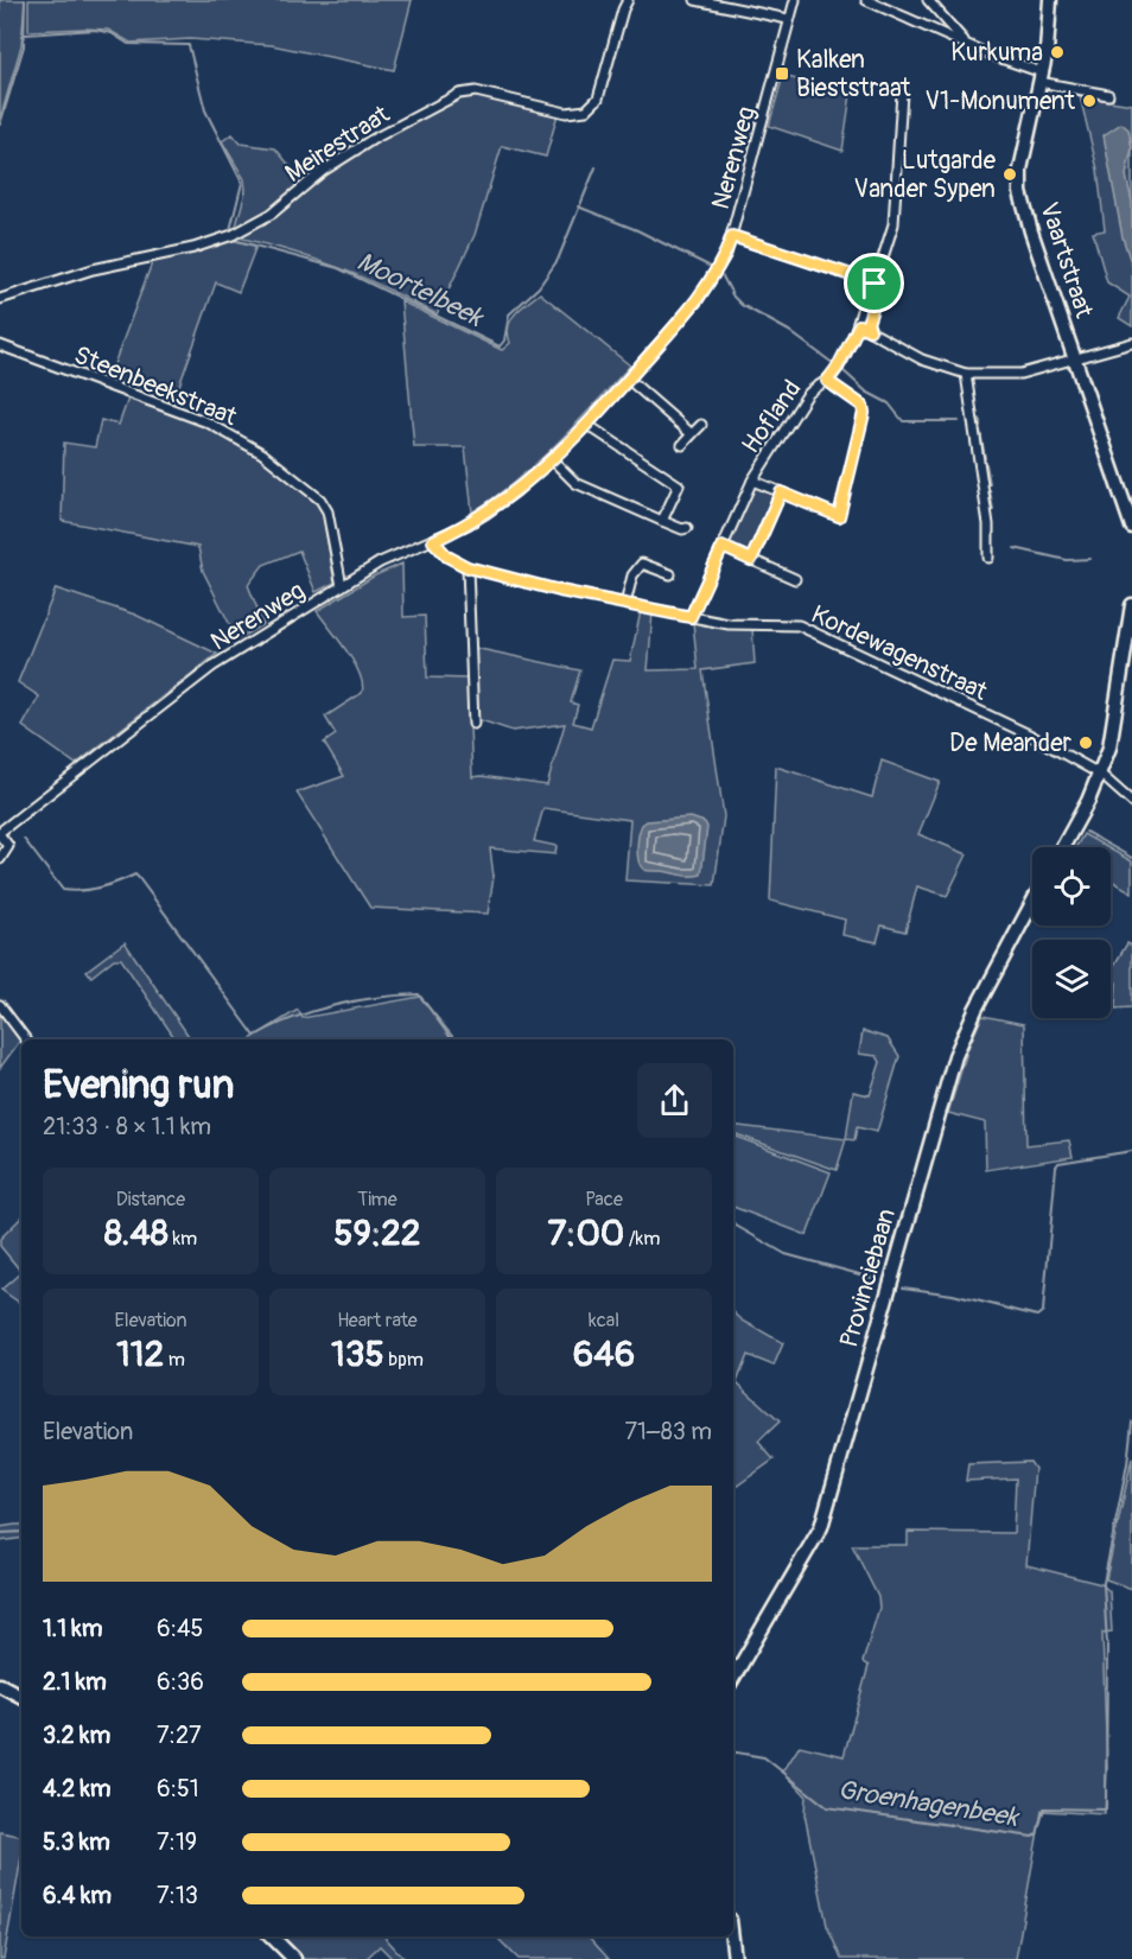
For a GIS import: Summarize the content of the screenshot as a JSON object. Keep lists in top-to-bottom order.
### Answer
{
  "streets": {
    "main road": ["Vaartstraat", "Provinciebaan"],
    "street": [
      "Meirestraat",
      "Nerenweg",
      "Steenbeekstraat",
      "Hofland",
      "Kordewagenstraat"
    ]
  },
  "crossings": [
    ["Nerenweg", "Steenbeekstraat"],
    ["Nerenweg", "Kordewagenstraat"],
    ["Hofland", "Kordewagenstraat"]
  ],
  "water": ["Moortelbeek", "Groenhagenbeek"],
  "places": {
    "other": [
      "Kurkuma",
      "V1-Monument",
      "Lutgarde Vander Sypen",
      "De Meander"
    ],
    "transit": ["Kalken Bieststraat"]
  },
  "page": {
    "heading": ["Evening run", "21:33 · 8 × 1.1 km"],
    "stats": [
      ["Distance", "8.48 km"],
      ["Time", "59:22"],
      ["Pace", "7:00 /km"],
      ["Elevation", "112 m"],
      ["Heart rate", "135 bpm"],
      ["kcal", "646"]
    ],
    "chart": ["Elevation", "71–83 m"],
    "list": [
      {
        "name": "1.1 km",
        "note": "6:45"
      },
      {
        "name": "2.1 km",
        "note": "6:36"
      },
      {
        "name": "3.2 km",
        "note": "7:27"
      },
      {
        "name": "4.2 km",
        "note": "6:51"
      },
      {
        "name": "5.3 km",
        "note": "7:19"
      },
      {
        "name": "6.4 km",
        "note": "7:13"
      }
    ]
  }
}
